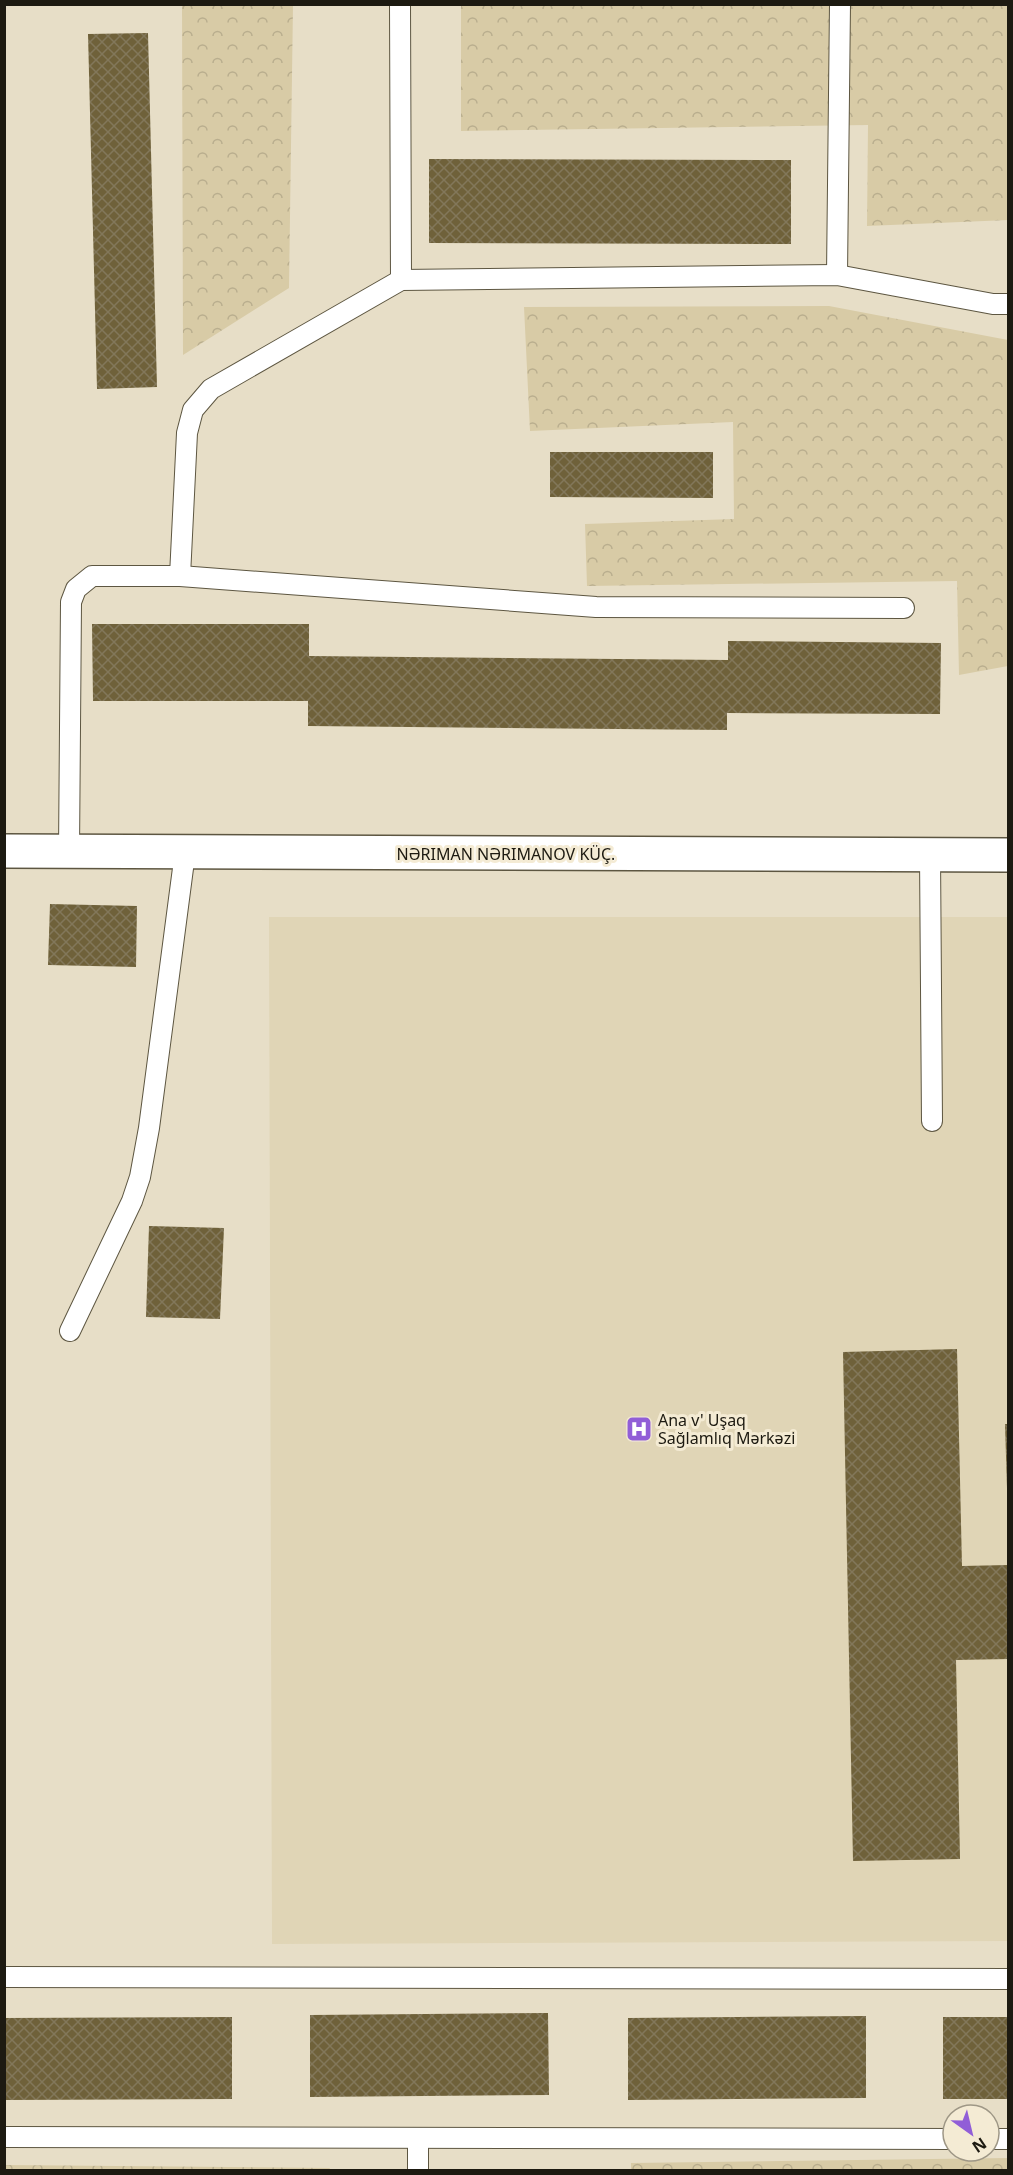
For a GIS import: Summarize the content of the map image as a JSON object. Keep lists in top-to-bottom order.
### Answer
{
  "streets": {
    "street": ["NƏRIMAN NƏRIMANOV KÜÇ."]
  },
  "places": {
    "hospital": ["Ana v' Uşaq Sağlamlıq Mərkəzi"]
  },
  "north": "bottom right"
}
